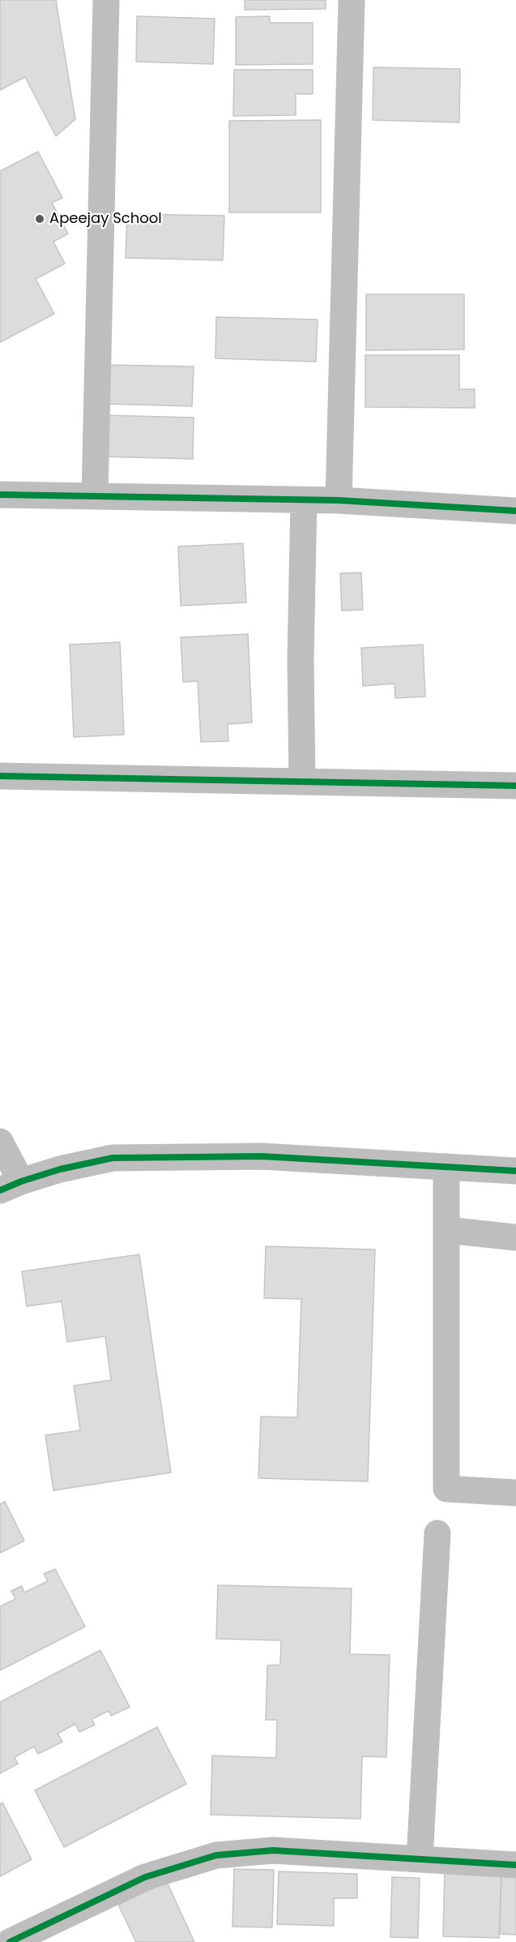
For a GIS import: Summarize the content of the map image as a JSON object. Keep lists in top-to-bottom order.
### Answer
{
  "places": ["Apeejay School"]
}
